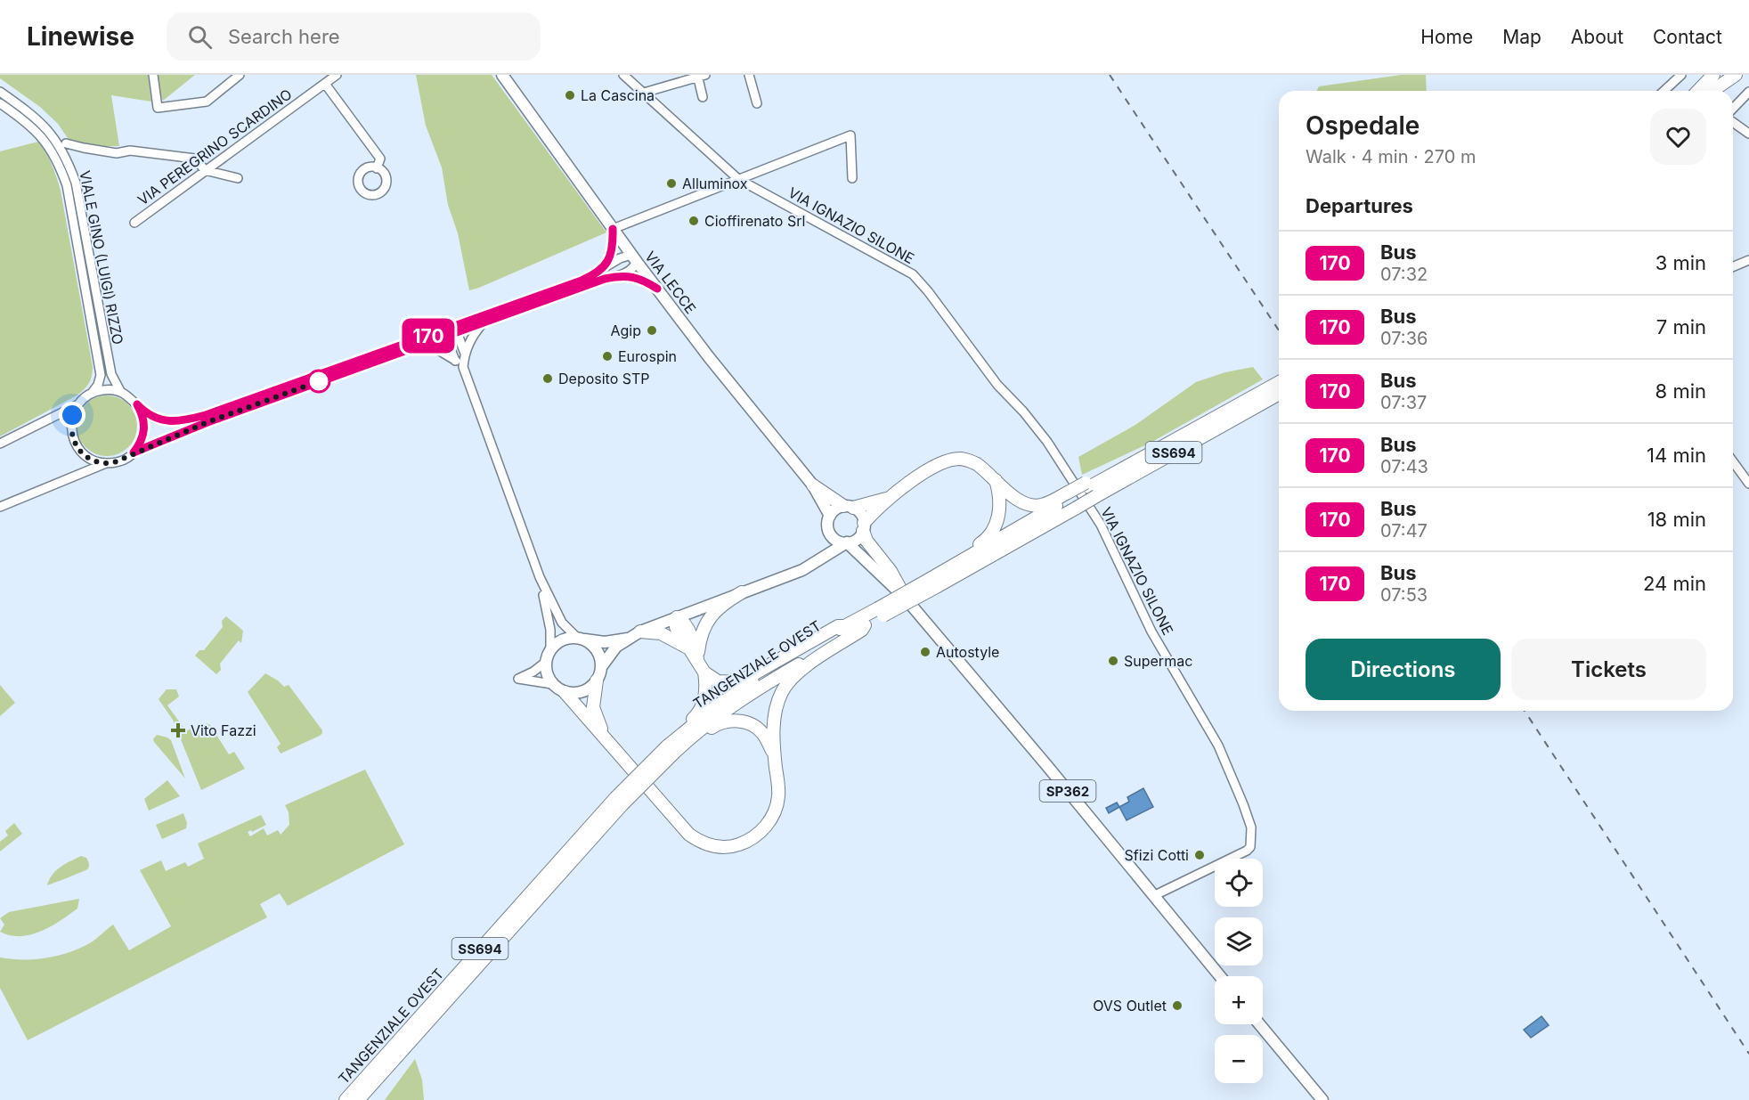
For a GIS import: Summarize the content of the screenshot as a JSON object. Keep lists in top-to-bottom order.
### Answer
{
  "streets": {
    "highway": ["SS694", "TANGENZIALE OVEST"],
    "main road": ["VIA LECCE", "SP362"],
    "street": ["VIA PEREGRINO SCARDINO", "VIA IGNAZIO SILONE", "VIALE GINO (LUIGI) RIZZO"]
  },
  "crossings": [
    ["VIA IGNAZIO SILONE", "SP362"]
  ],
  "places": {
    "other": [
      "La Cascina",
      "Alluminox",
      "Cioffirenato Srl",
      "Agip",
      "Eurospin",
      "Deposito STP",
      "Autostyle",
      "Supermac",
      "Sfizi Cotti",
      "OVS Outlet"
    ],
    "health": ["Vito Fazzi"]
  },
  "lines": ["bus line 170"],
  "page": {
    "header": "Linewise",
    "search": "Search here",
    "nav": [
      "Home",
      "Map",
      "About",
      "Contact"
    ],
    "on_map": "170",
    "heading": [
      ["Ospedale", "Walk · 4 min · 270 m"],
      "Departures"
    ],
    "list": [
      {
        "mark": "170",
        "name": "Bus",
        "note": "07:32",
        "value": "3 min"
      },
      {
        "mark": "170",
        "name": "Bus",
        "note": "07:36",
        "value": "7 min"
      },
      {
        "mark": "170",
        "name": "Bus",
        "note": "07:37",
        "value": "8 min"
      },
      {
        "mark": "170",
        "name": "Bus",
        "note": "07:43",
        "value": "14 min"
      },
      {
        "mark": "170",
        "name": "Bus",
        "note": "07:47",
        "value": "18 min"
      },
      {
        "mark": "170",
        "name": "Bus",
        "note": "07:53",
        "value": "24 min"
      }
    ],
    "buttons": ["Directions", "Tickets"],
    "map_buttons": ["+", "−"]
  }
}
